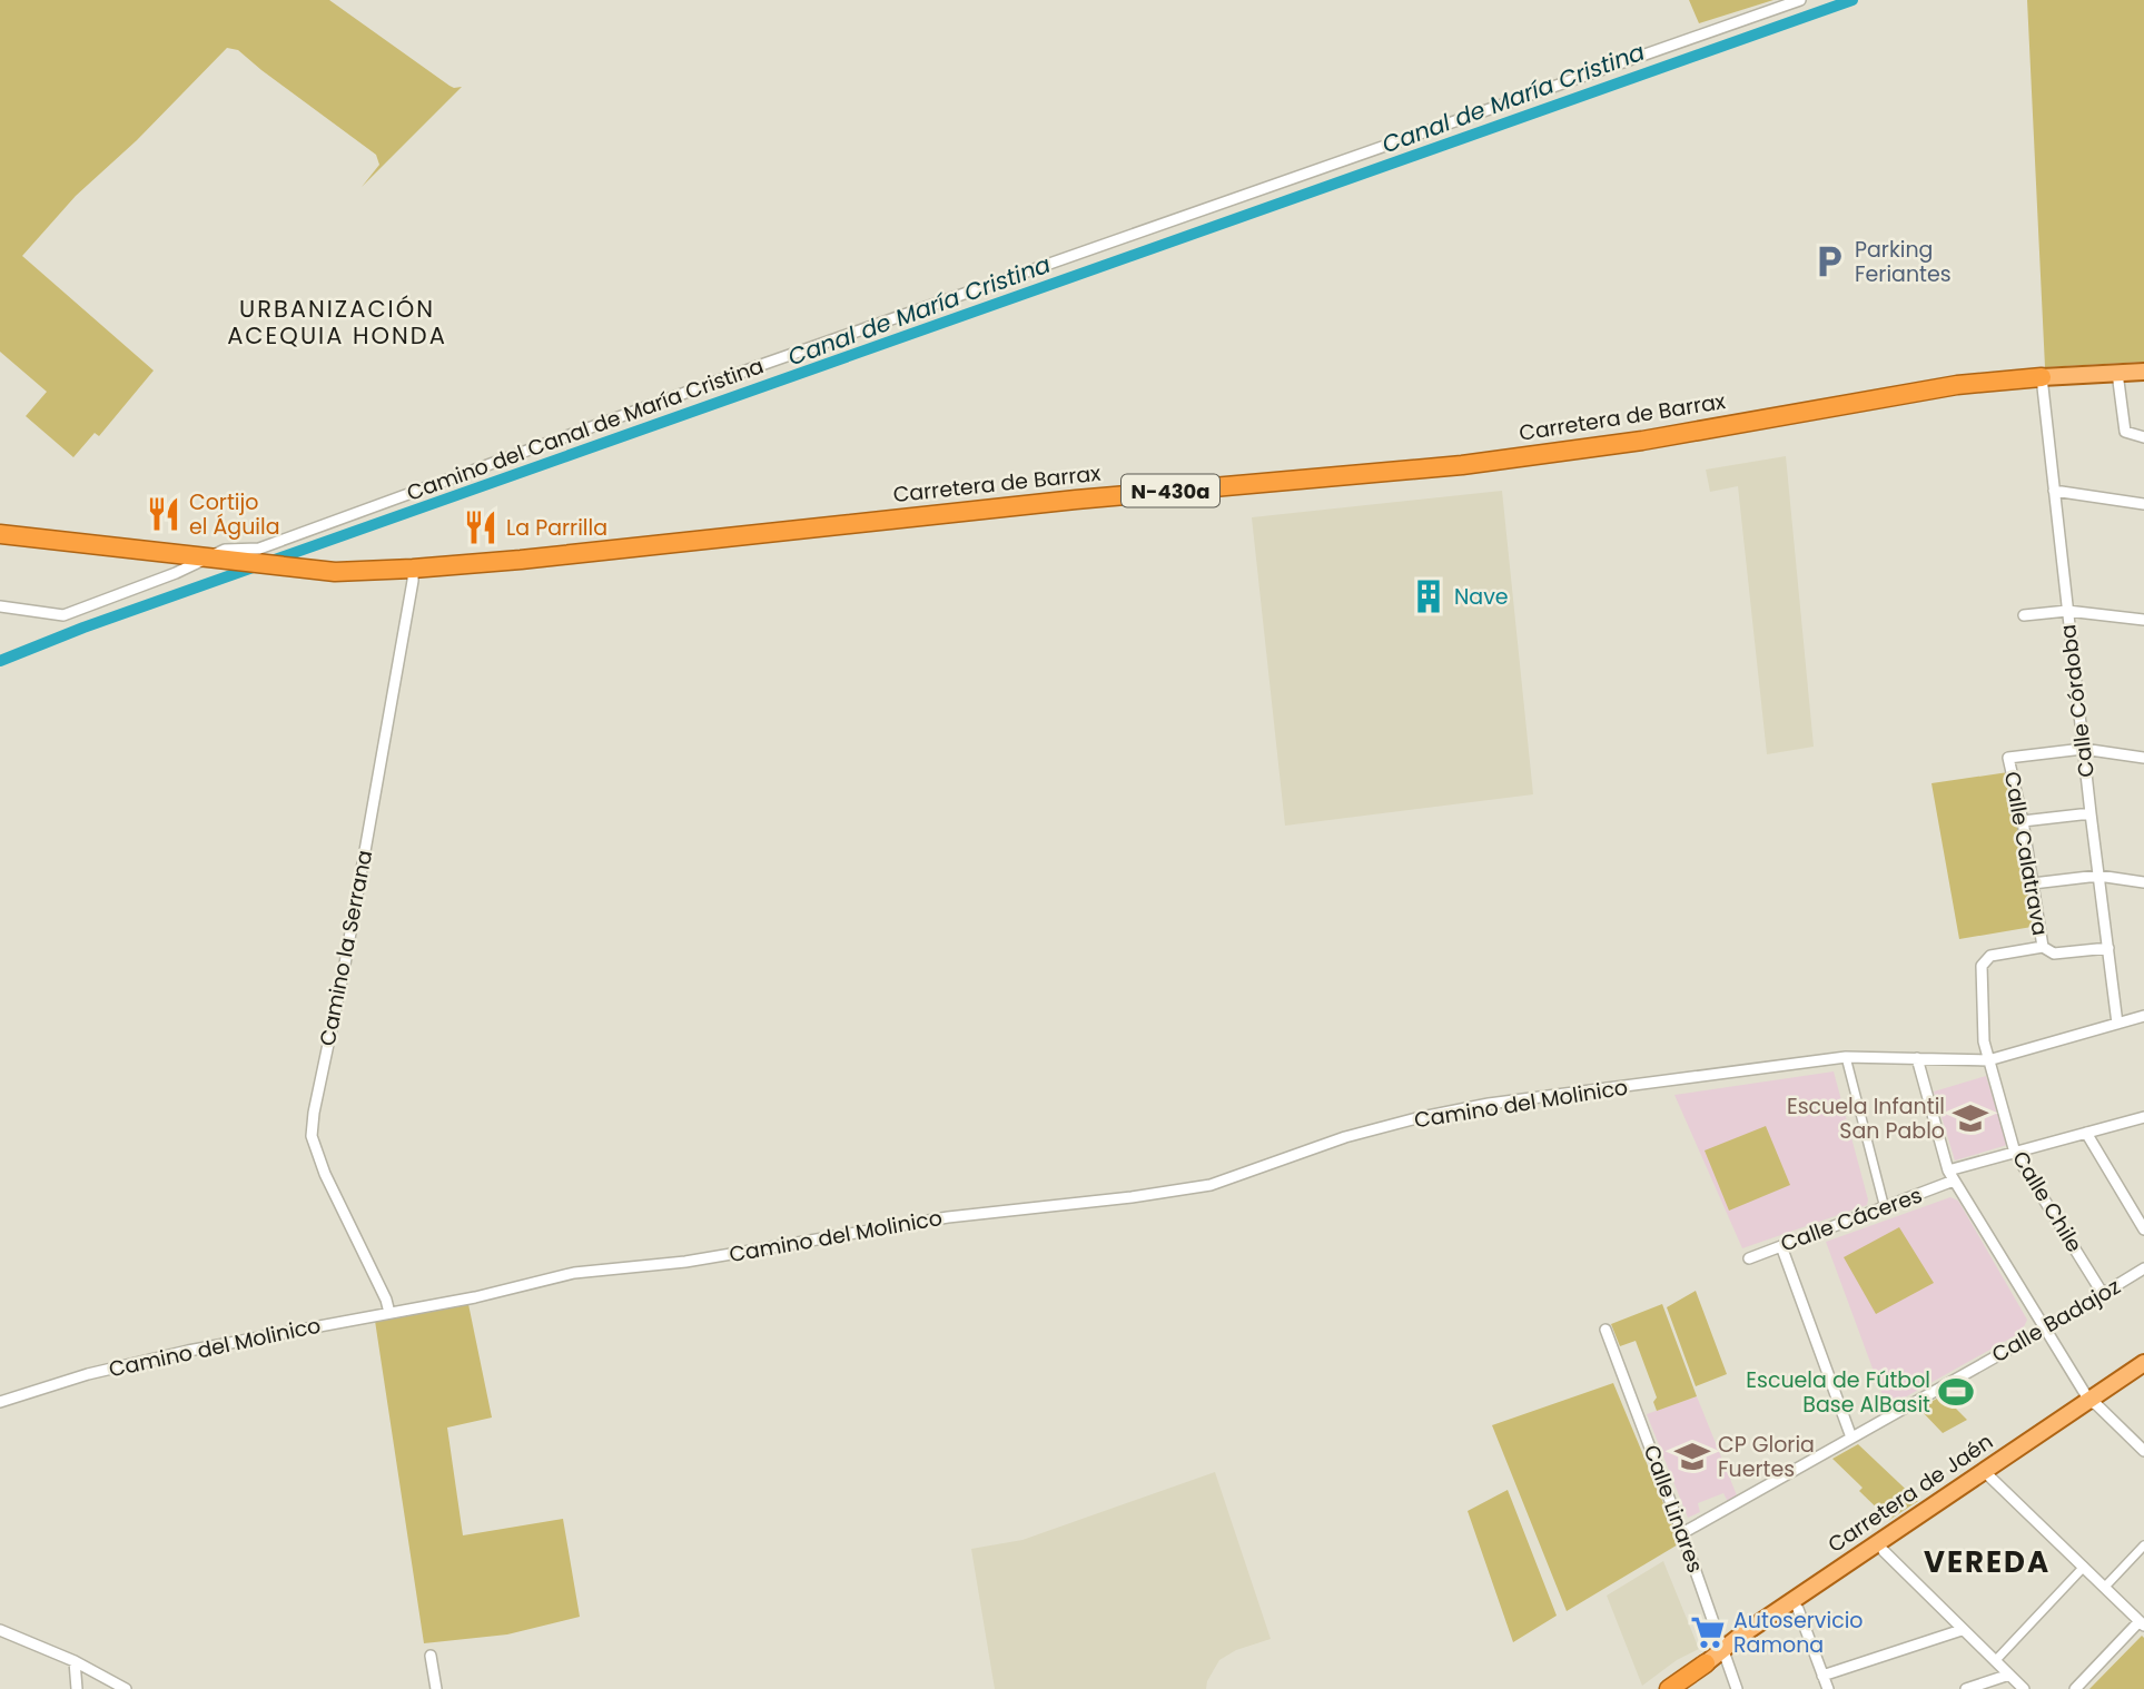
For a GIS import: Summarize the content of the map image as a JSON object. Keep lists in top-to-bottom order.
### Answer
{
  "streets": {
    "highway": ["Carretera de Barrax", "N-430a", "Carretera de Jaén"],
    "street": [
      "Camino del Canal de María Cristina",
      "Calle Córdoba",
      "Calle Calatrava",
      "Camino la Serrana",
      "Camino del Molinico",
      "Calle Chile",
      "Calle Cáceres",
      "Calle Badajoz",
      "Calle Linares"
    ]
  },
  "crossings": [
    ["Carretera de Barrax", "Camino del Canal de María Cristina"],
    ["Carretera de Barrax", "Calle Córdoba"],
    ["Carretera de Barrax", "Camino la Serrana"],
    ["Calle Córdoba", "Calle Calatrava"],
    ["Calle Córdoba", "Camino del Molinico"],
    ["Calle Córdoba", "Calle Chile"],
    ["Calle Calatrava", "Calle Chile"],
    ["Camino la Serrana", "Camino del Molinico"],
    ["Camino del Molinico", "Calle Chile"],
    ["Calle Chile", "Calle Badajoz"],
    ["Calle Badajoz", "Calle Linares"],
    ["Carretera de Jaén", "Calle Linares"]
  ],
  "districts": ["URBANIZACIÓN ACEQUIA HONDA", "VEREDA"],
  "water": ["Canal de María Cristina"],
  "places": {
    "parking": ["Parking Feriantes"],
    "restaurant": ["Cortijo el Águila", "La Parrilla"],
    "building": ["Nave"],
    "school or university": ["Escuela Infantil San Pablo", "CP Gloria Fuertes"],
    "sports": ["Escuela de Fútbol Base AlBasit"],
    "supermarket": ["Autoservicio Ramona"]
  }
}
